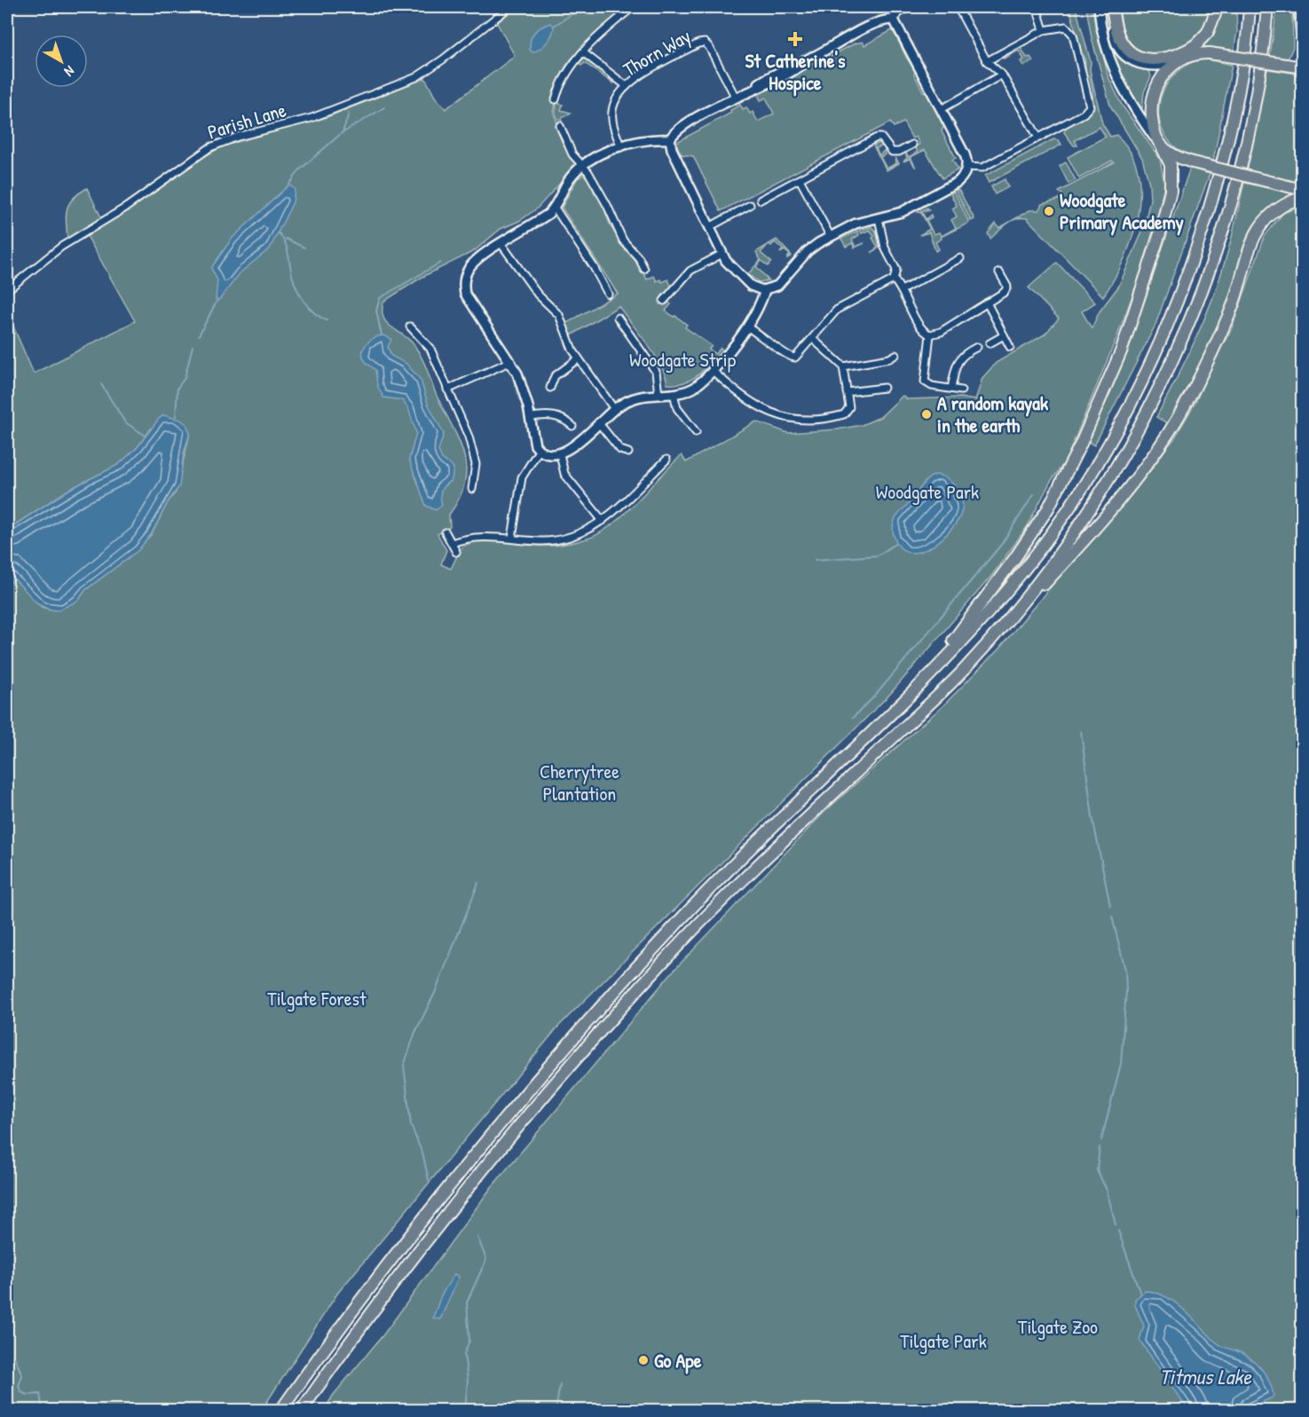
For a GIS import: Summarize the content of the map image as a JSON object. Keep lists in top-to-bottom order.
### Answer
{
  "streets": {
    "street": ["Thorn Way", "Parish Lane"]
  },
  "water": ["Titmus Lake"],
  "parks": [
    "Woodgate Strip",
    "Woodgate Park",
    "Cherrytree Plantation",
    "Tilgate Forest",
    "Tilgate Zoo",
    "Tilgate Park"
  ],
  "places": {
    "health": ["St Catherine's Hospice"],
    "other": ["Woodgate Primary Academy", "A random kayak in the earth", "Go Ape"]
  },
  "north": "bottom right"
}
